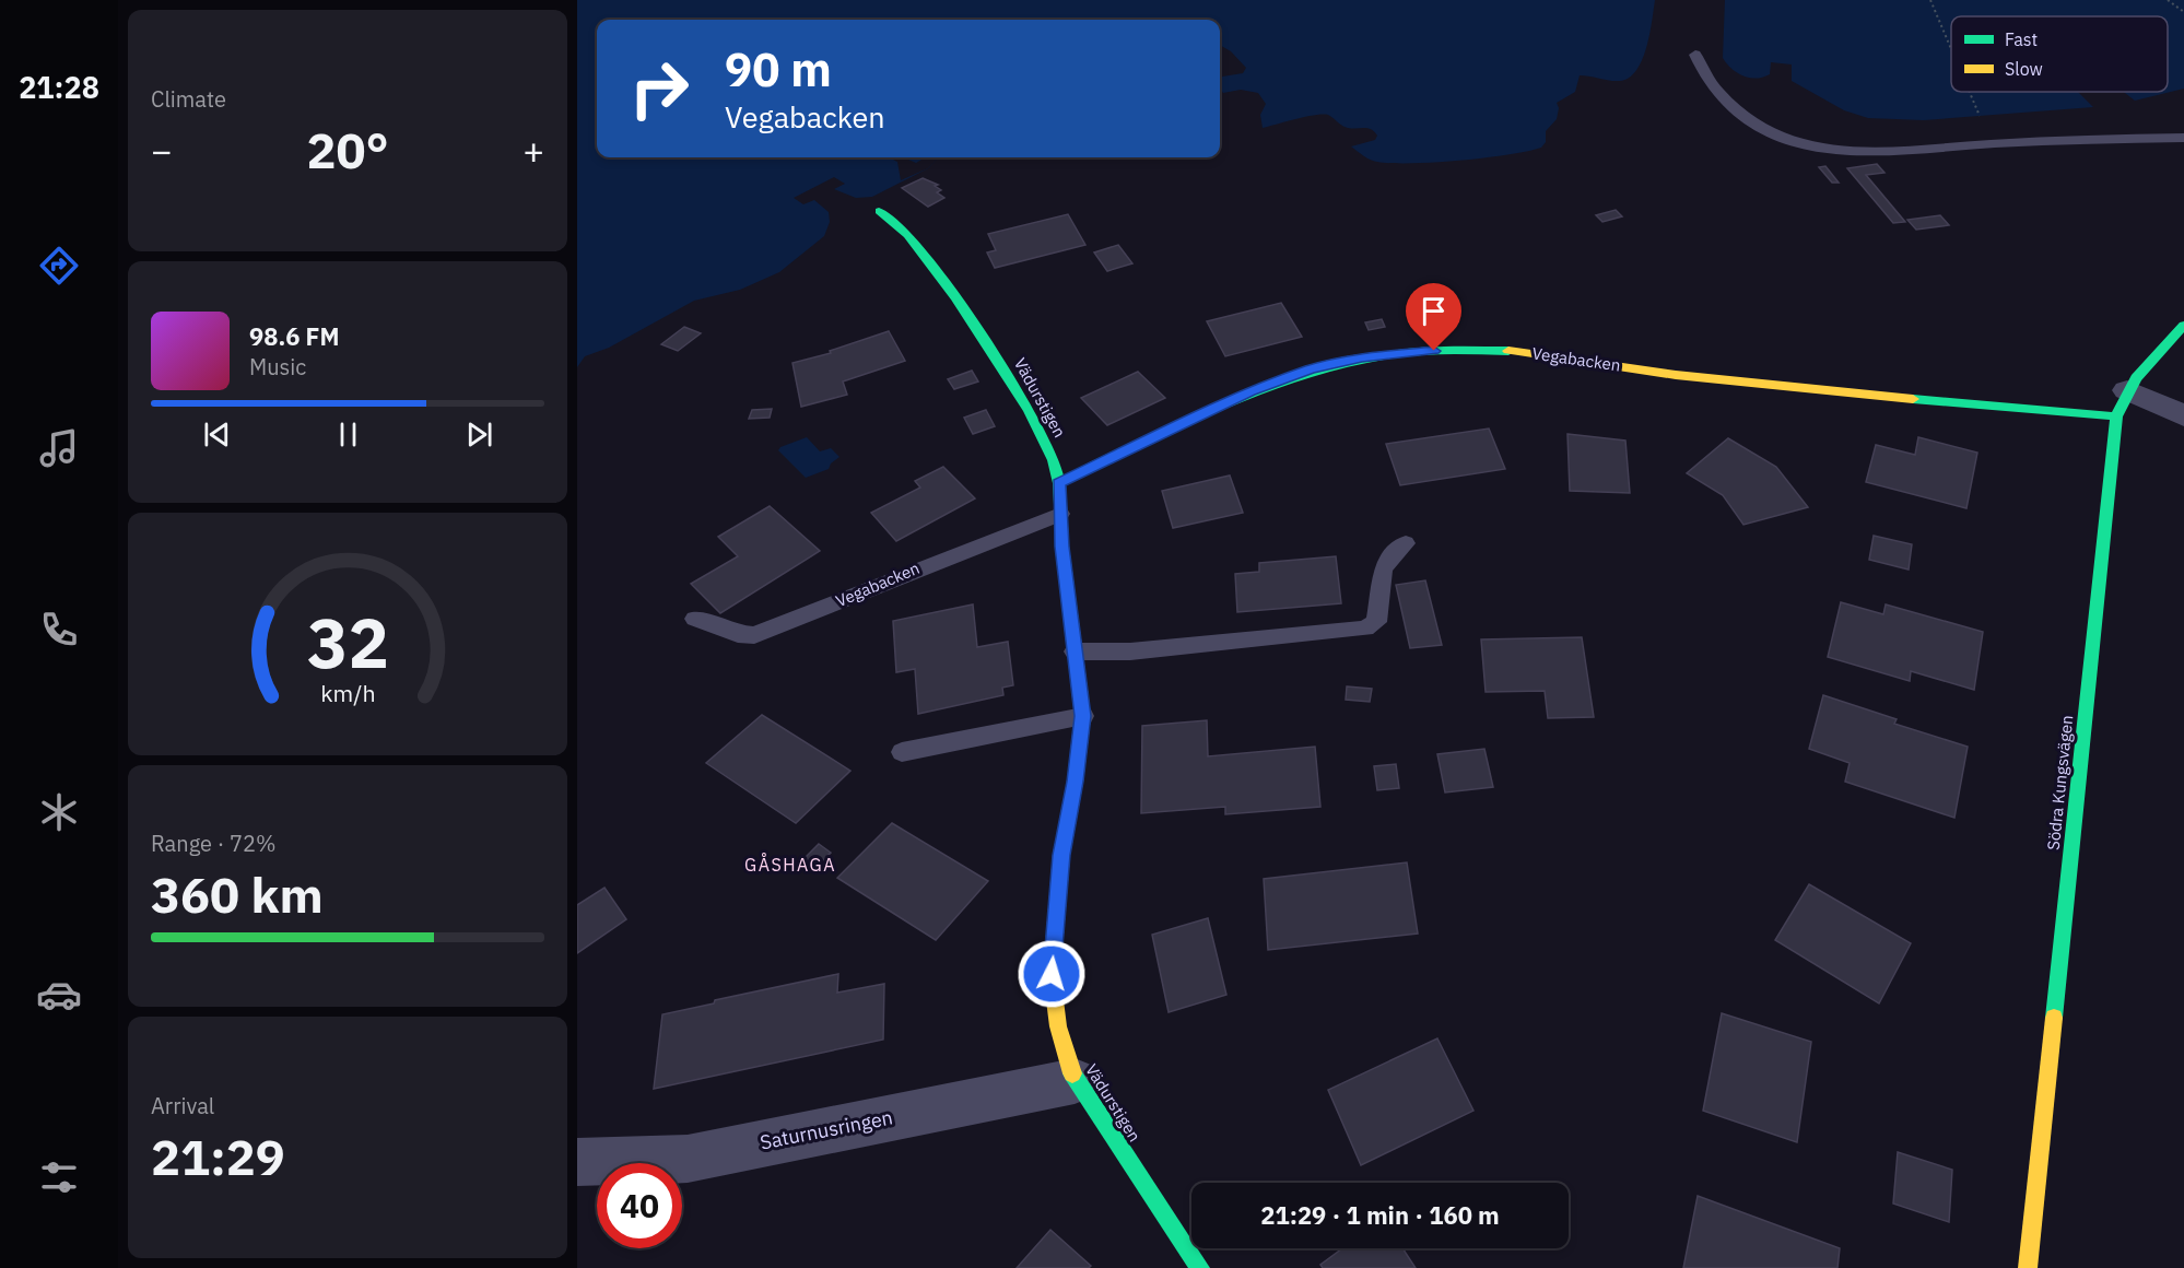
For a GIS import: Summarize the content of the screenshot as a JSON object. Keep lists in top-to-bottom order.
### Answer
{
  "streets": {
    "street": [
      "Vegabacken",
      "Vädurstigen",
      "Södra Kungsvägen",
      "Saturnusringen"
    ]
  },
  "crossings": [
    ["Vegabacken", "Vädurstigen"],
    ["Vegabacken", "Södra Kungsvägen"],
    ["Vädurstigen", "Saturnusringen"]
  ],
  "districts": ["GÅSHAGA"],
  "legend": ["Fast", "Slow"],
  "page": {
    "tabs": "21:28",
    "tile": [
      "Climate",
      ["Range · 72%", "360 km"],
      ["Arrival", "21:29"]
    ],
    "turn": ["90 m", "Vegabacken"],
    "heat": ["−", "20°", "+"],
    "song": ["98.6 FM", "Music"],
    "limit": "40",
    "trip": "21:29 · 1 min · 160 m",
    "gauge": ["32", "km/h"]
  }
}
